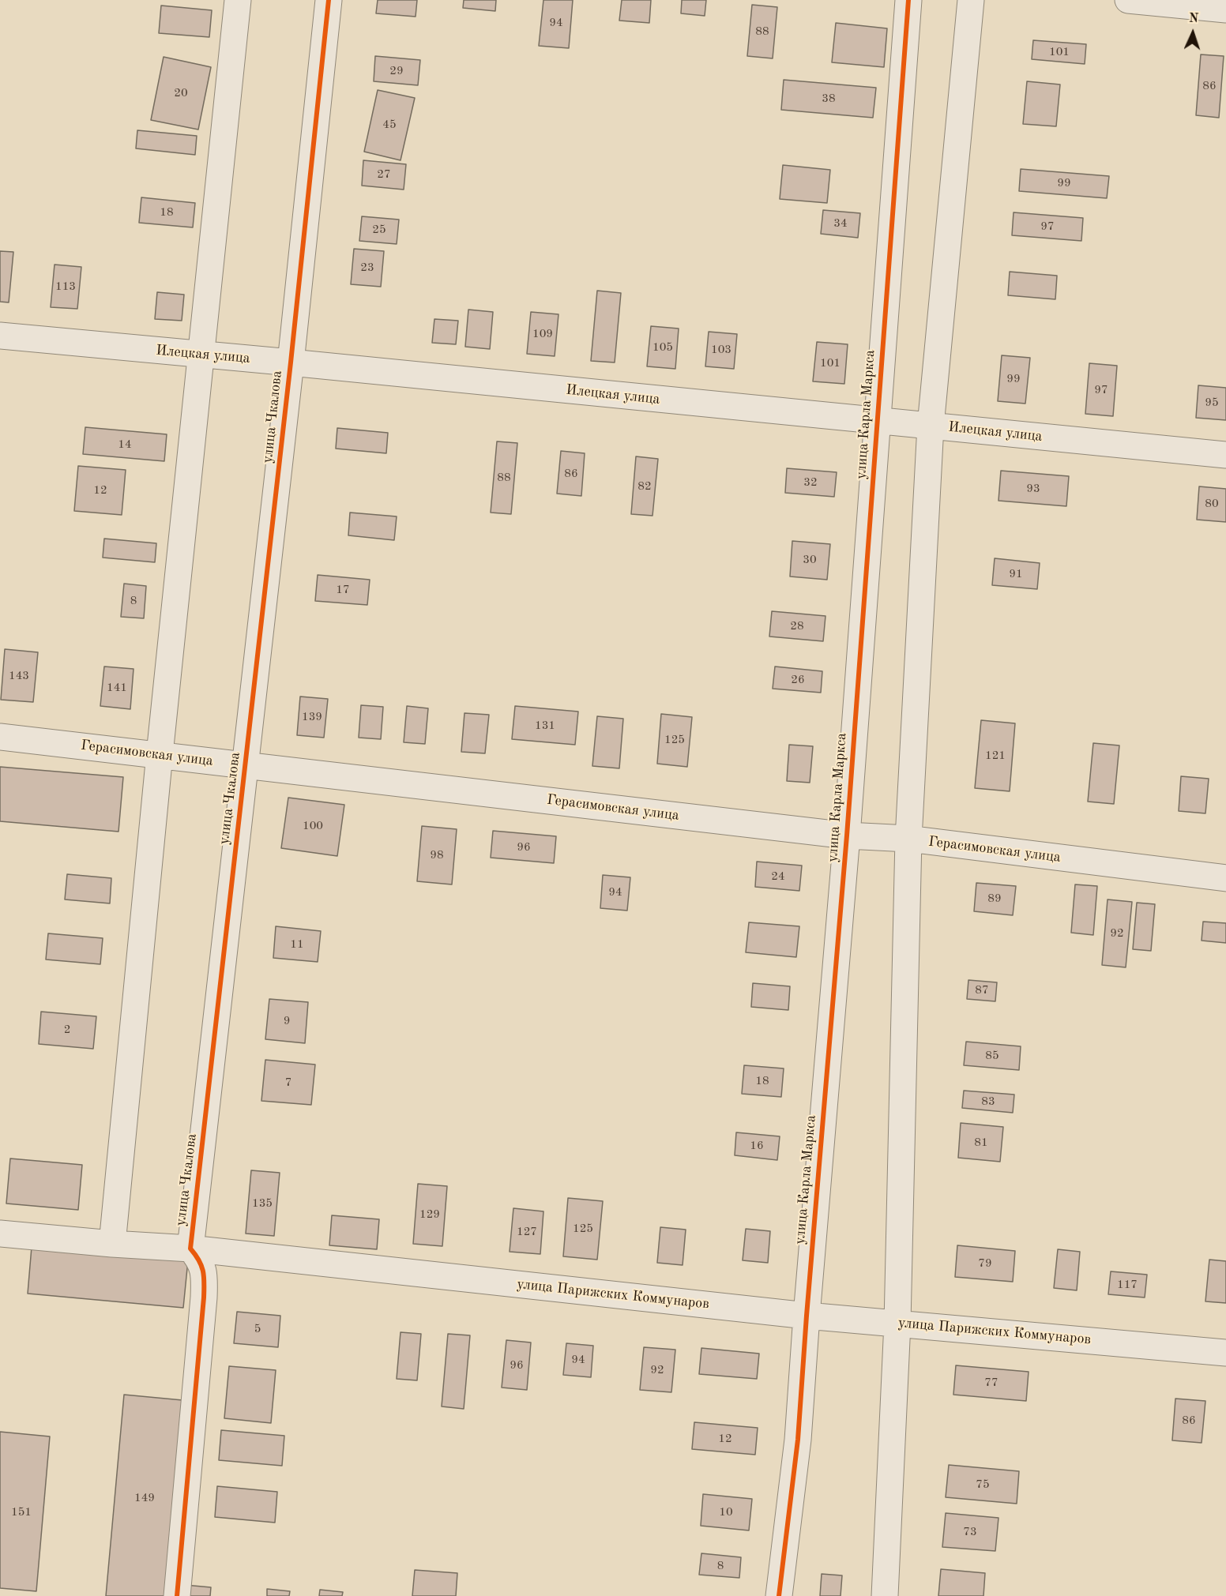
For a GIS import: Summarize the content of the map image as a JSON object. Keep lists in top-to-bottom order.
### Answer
{
  "streets": {
    "street": [
      "Илецкая улица",
      "улица Карла Маркса",
      "улица Чкалова",
      "Герасимовская улица",
      "улица Парижских Коммунаров"
    ]
  },
  "crossings": [
    ["Илецкая улица", "улица Карла Маркса"],
    ["Илецкая улица", "улица Чкалова"],
    ["улица Карла Маркса", "Герасимовская улица"],
    ["улица Карла Маркса", "улица Парижских Коммунаров"],
    ["улица Чкалова", "Герасимовская улица"],
    ["улица Чкалова", "улица Парижских Коммунаров"]
  ],
  "house_numbers": [
    "94",
    "88",
    "101",
    "29",
    "86",
    "20",
    "38",
    "45",
    "27",
    "99",
    "18",
    "34",
    "97",
    "25",
    "23",
    "113",
    "109",
    "105",
    "103",
    "101",
    "99",
    "97",
    "95",
    "14",
    "86",
    "88",
    "32",
    "82",
    "93",
    "12",
    "80",
    "30",
    "91",
    "17",
    "8",
    "28",
    "143",
    "26",
    "141",
    "139",
    "131",
    "125",
    "121",
    "100",
    "96",
    "98",
    "24",
    "94",
    "89",
    "92",
    "11",
    "87",
    "9",
    "2",
    "85",
    "18",
    "7",
    "83",
    "81",
    "16",
    "135",
    "129",
    "125",
    "127",
    "79",
    "117",
    "5",
    "94",
    "96",
    "92",
    "77",
    "86",
    "12",
    "75",
    "149",
    "151",
    "10",
    "73",
    "8"
  ],
  "north": "top"
}
